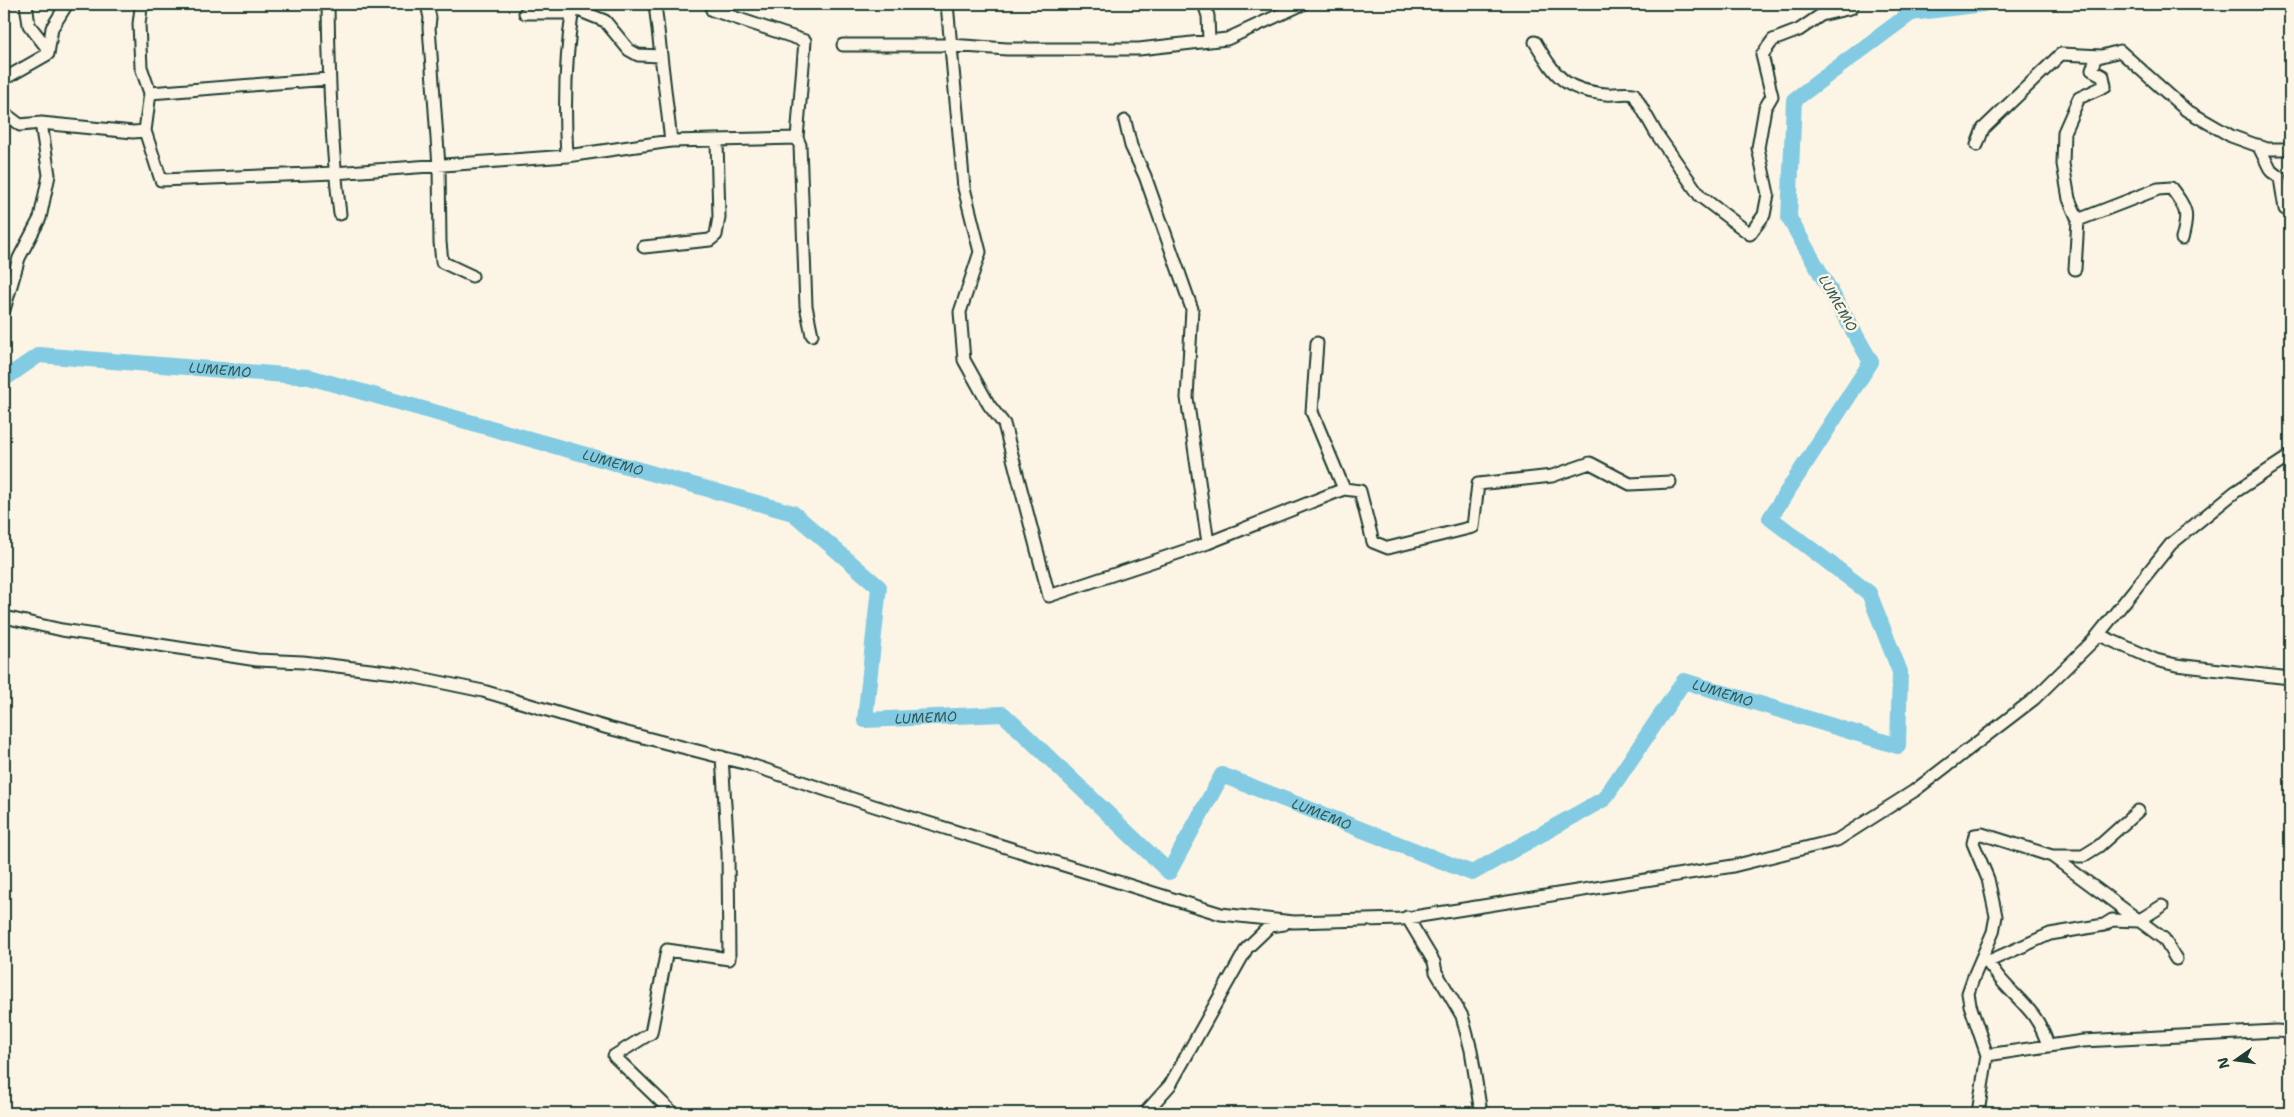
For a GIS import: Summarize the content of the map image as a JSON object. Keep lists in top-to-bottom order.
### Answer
{
  "water": ["LUMEMO"],
  "north": "left"
}
